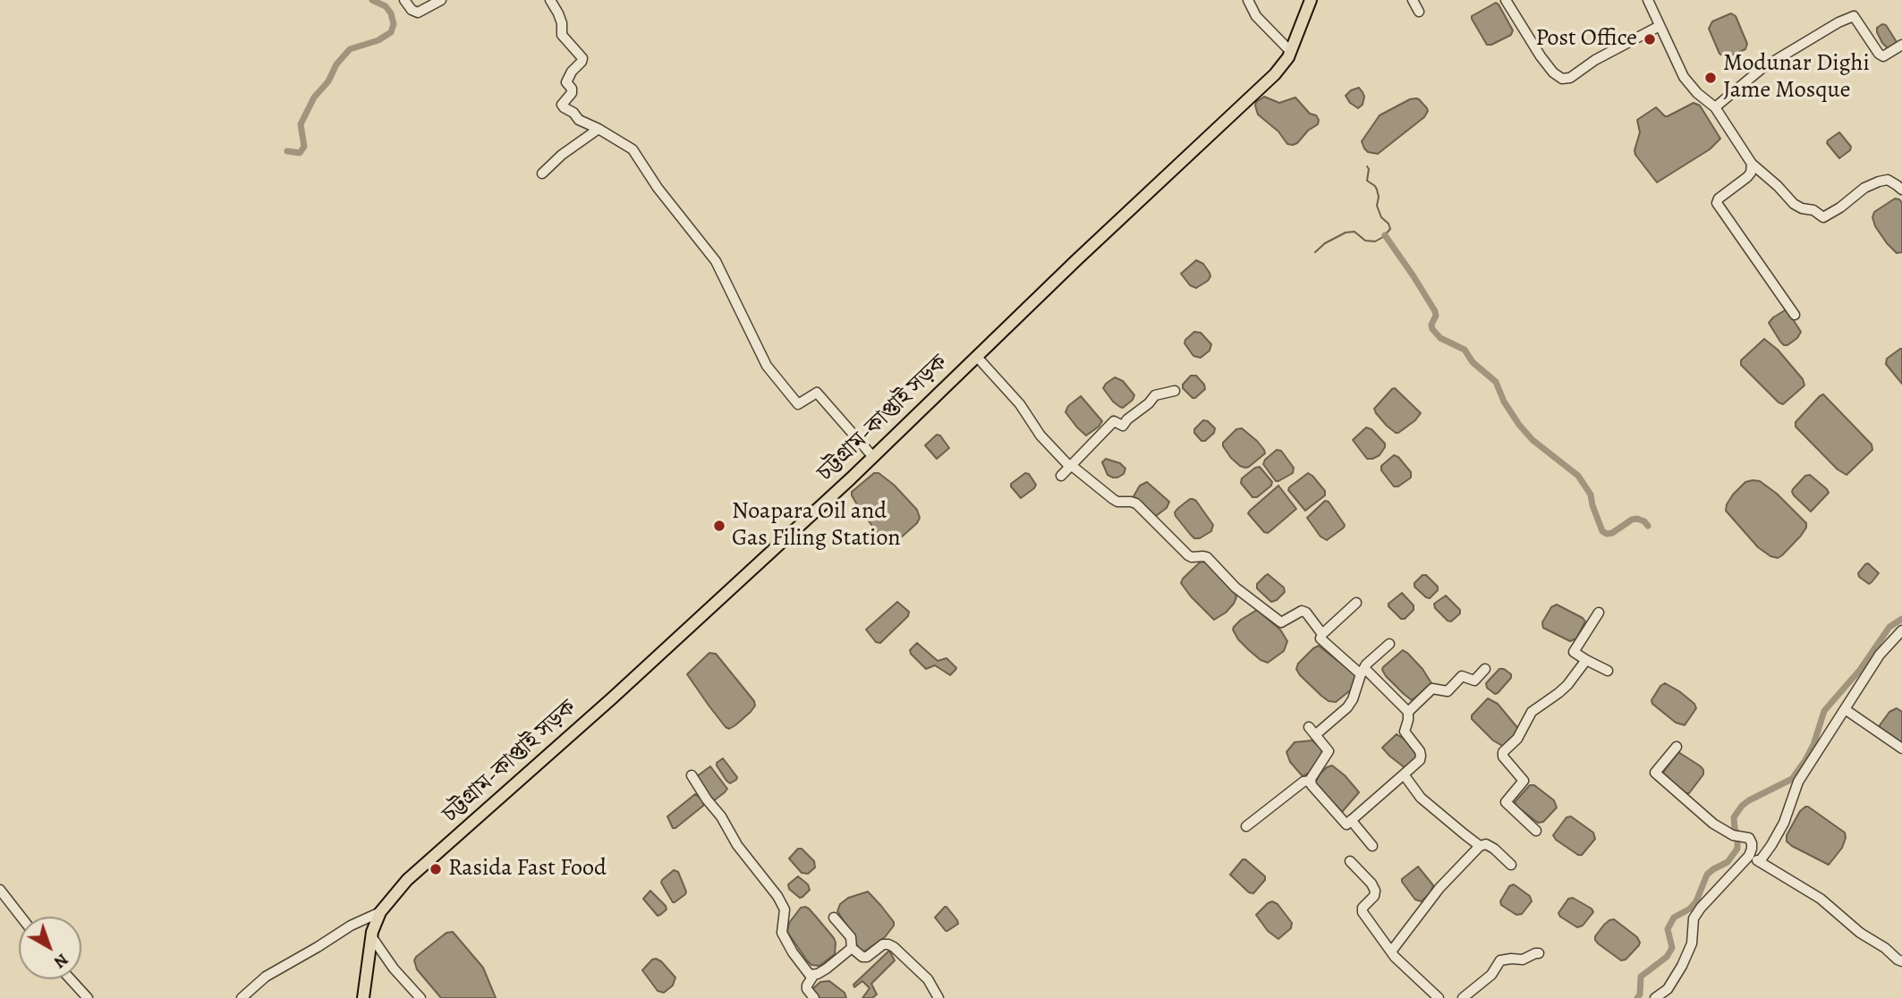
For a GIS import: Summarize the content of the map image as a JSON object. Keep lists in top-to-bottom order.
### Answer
{
  "streets": {
    "main road": ["চট্টগ্রাম-কাপ্তাই সড়ক"]
  },
  "places": [
    "Post Office",
    "Modunar Dighi Jame Mosque",
    "Noapara Oil and Gas Filing Station",
    "Rasida Fast Food"
  ],
  "north": "bottom right"
}
